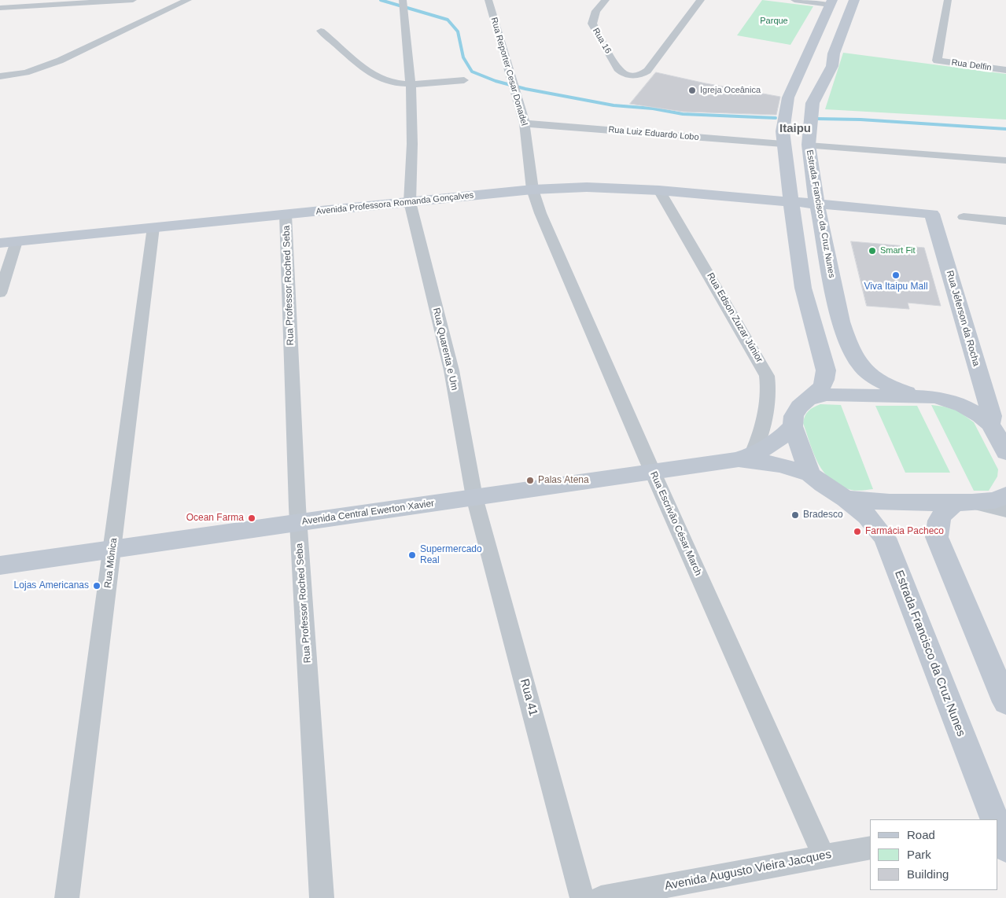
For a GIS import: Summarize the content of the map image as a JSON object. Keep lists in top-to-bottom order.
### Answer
{
  "streets": {
    "main road": [
      "Avenida Professora Romanda Gonçalves",
      "Estrada Francisco da Cruz Nunes",
      "Rua Jéferson da Rocha",
      "Avenida Central Ewerton Xavier"
    ],
    "street": [
      "Rua 16",
      "Rua Delfin",
      "Rua Reporter Cesar Donadel",
      "Rua Luiz Eduardo Lobo",
      "Rua Professor Roched Seba",
      "Rua Edson Zuzar Júnior",
      "Rua Quarenta e Um",
      "Rua Escrivão César March",
      "Rua Mônica",
      "Rua 41",
      "Avenida Augusto Vieira Jacques"
    ]
  },
  "crossings": [
    ["Rua Reporter Cesar Donadel", "Rua Luiz Eduardo Lobo"],
    ["Rua Reporter Cesar Donadel", "Avenida Professora Romanda Gonçalves"],
    ["Rua Reporter Cesar Donadel", "Rua Escrivão César March"],
    ["Avenida Professora Romanda Gonçalves", "Estrada Francisco da Cruz Nunes"],
    ["Avenida Professora Romanda Gonçalves", "Rua Professor Roched Seba"],
    ["Avenida Professora Romanda Gonçalves", "Rua Edson Zuzar Júnior"],
    ["Avenida Professora Romanda Gonçalves", "Rua Jéferson da Rocha"],
    ["Avenida Professora Romanda Gonçalves", "Rua Quarenta e Um"],
    ["Avenida Professora Romanda Gonçalves", "Rua Escrivão César March"],
    ["Avenida Professora Romanda Gonçalves", "Rua Mônica"],
    ["Estrada Francisco da Cruz Nunes", "Rua Jéferson da Rocha"],
    ["Estrada Francisco da Cruz Nunes", "Avenida Central Ewerton Xavier"],
    ["Rua Professor Roched Seba", "Avenida Central Ewerton Xavier"],
    ["Rua Edson Zuzar Júnior", "Avenida Central Ewerton Xavier"],
    ["Rua Quarenta e Um", "Avenida Central Ewerton Xavier"],
    ["Rua Quarenta e Um", "Rua 41"],
    ["Avenida Central Ewerton Xavier", "Rua Escrivão César March"],
    ["Avenida Central Ewerton Xavier", "Rua Mônica"],
    ["Avenida Central Ewerton Xavier", "Rua 41"],
    ["Rua Escrivão César March", "Avenida Augusto Vieira Jacques"]
  ],
  "districts": ["Itaipu"],
  "parks": ["Parque"],
  "places": [
    "Igreja Oceânica",
    "Smart Fit",
    "Viva Itaipu Mall",
    "Palas Atena",
    "Bradesco",
    "Ocean Farma",
    "Farmácia Pacheco",
    "Supermercado Real",
    "Lojas Americanas"
  ],
  "legend": ["Road", "Park", "Building"]
}
